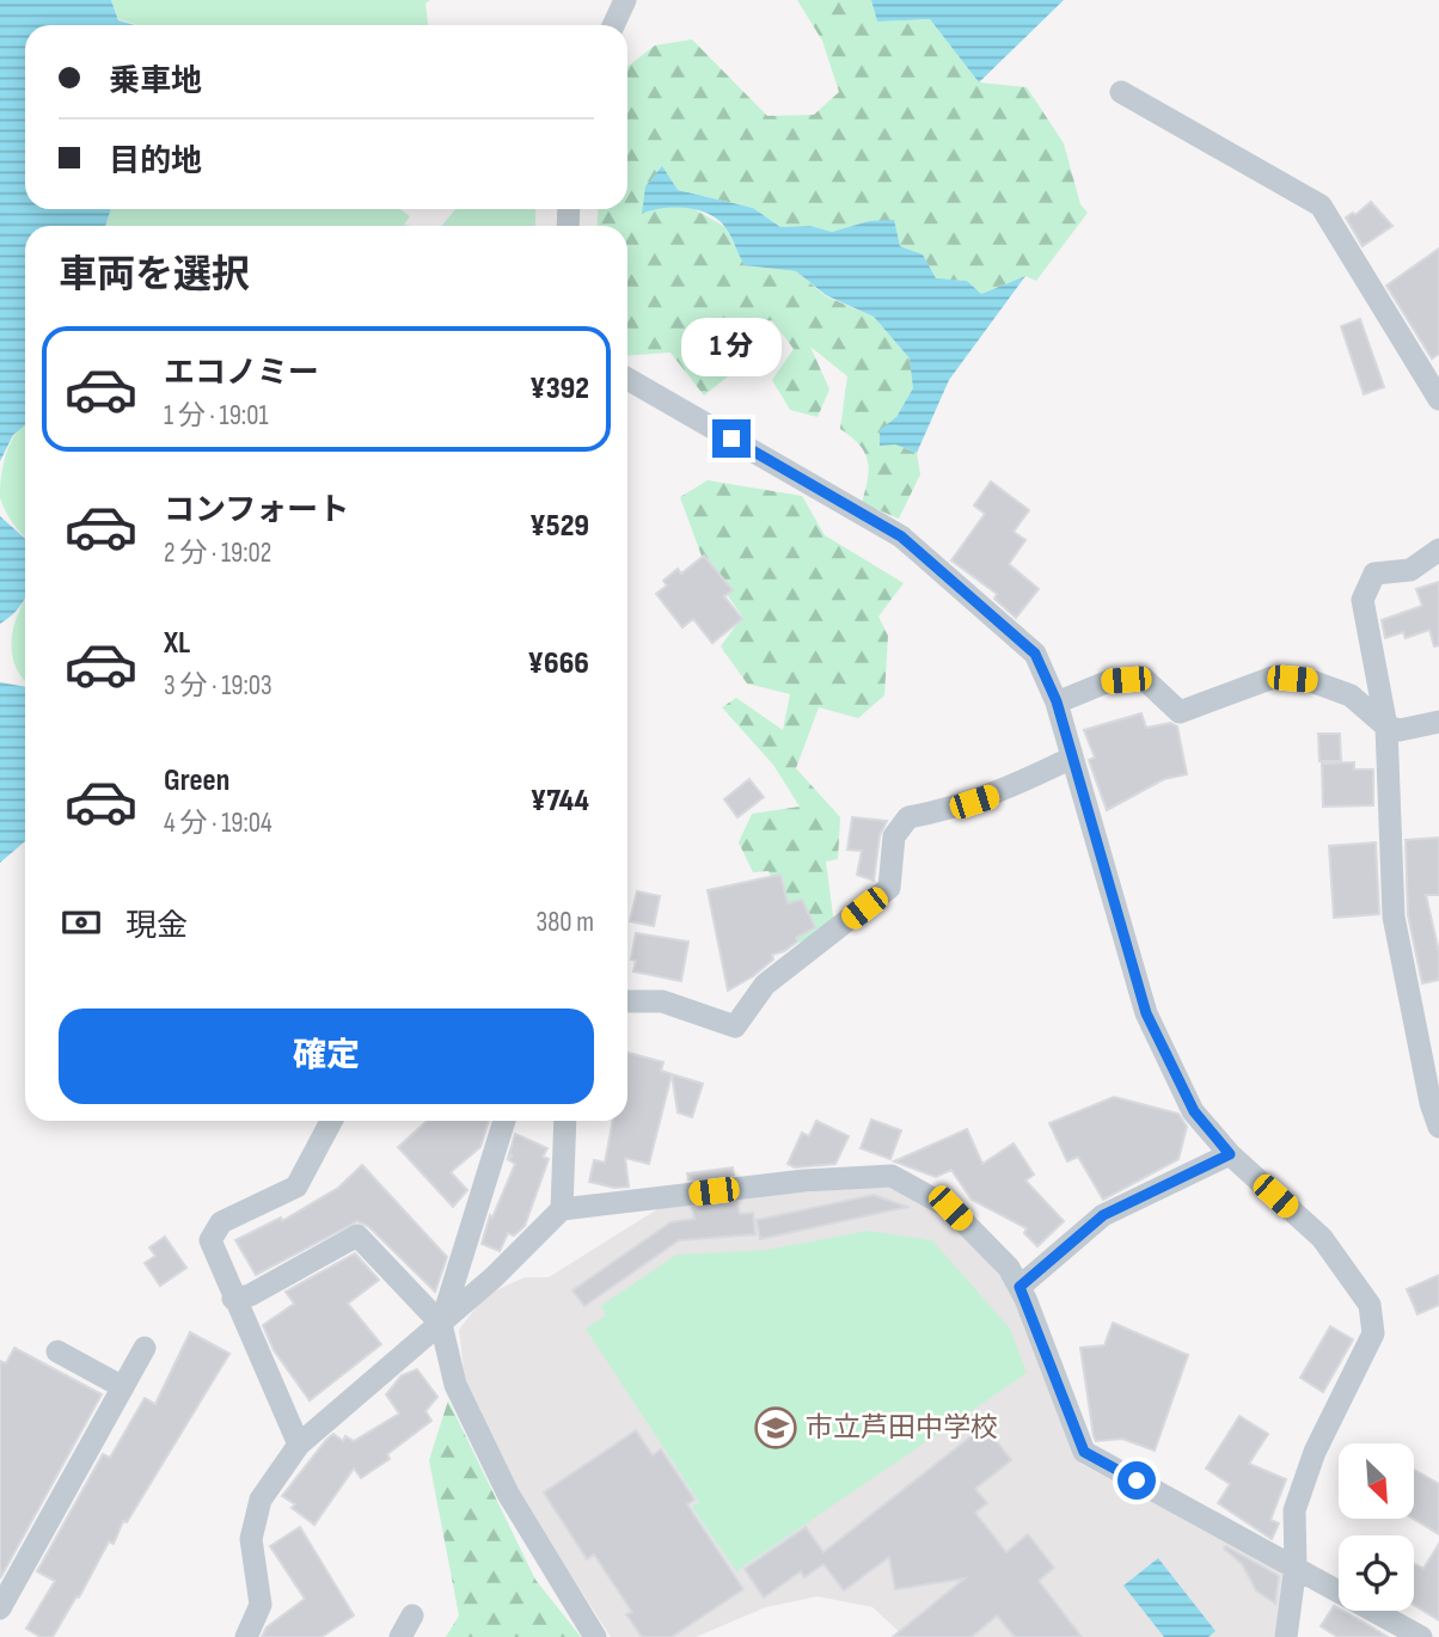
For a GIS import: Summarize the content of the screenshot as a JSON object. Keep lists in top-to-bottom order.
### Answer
{
  "places": {
    "school or university": ["市立芦田中学校"]
  },
  "north": "bottom right",
  "page": {
    "banner": ["乗車地", "目的地"],
    "heading": "車両を選択",
    "bubble": "1 分",
    "list": [
      {
        "name": "エコノミー",
        "note": "1 分 · 19:01",
        "value": "¥392"
      },
      {
        "name": "コンフォート",
        "note": "2 分 · 19:02",
        "value": "¥529"
      },
      {
        "name": "XL",
        "note": "3 分 · 19:03",
        "value": "¥666"
      },
      {
        "name": "Green",
        "note": "4 分 · 19:04",
        "value": "¥744"
      }
    ],
    "pay": ["現金", "380 m"],
    "buttons": "確定"
  }
}
